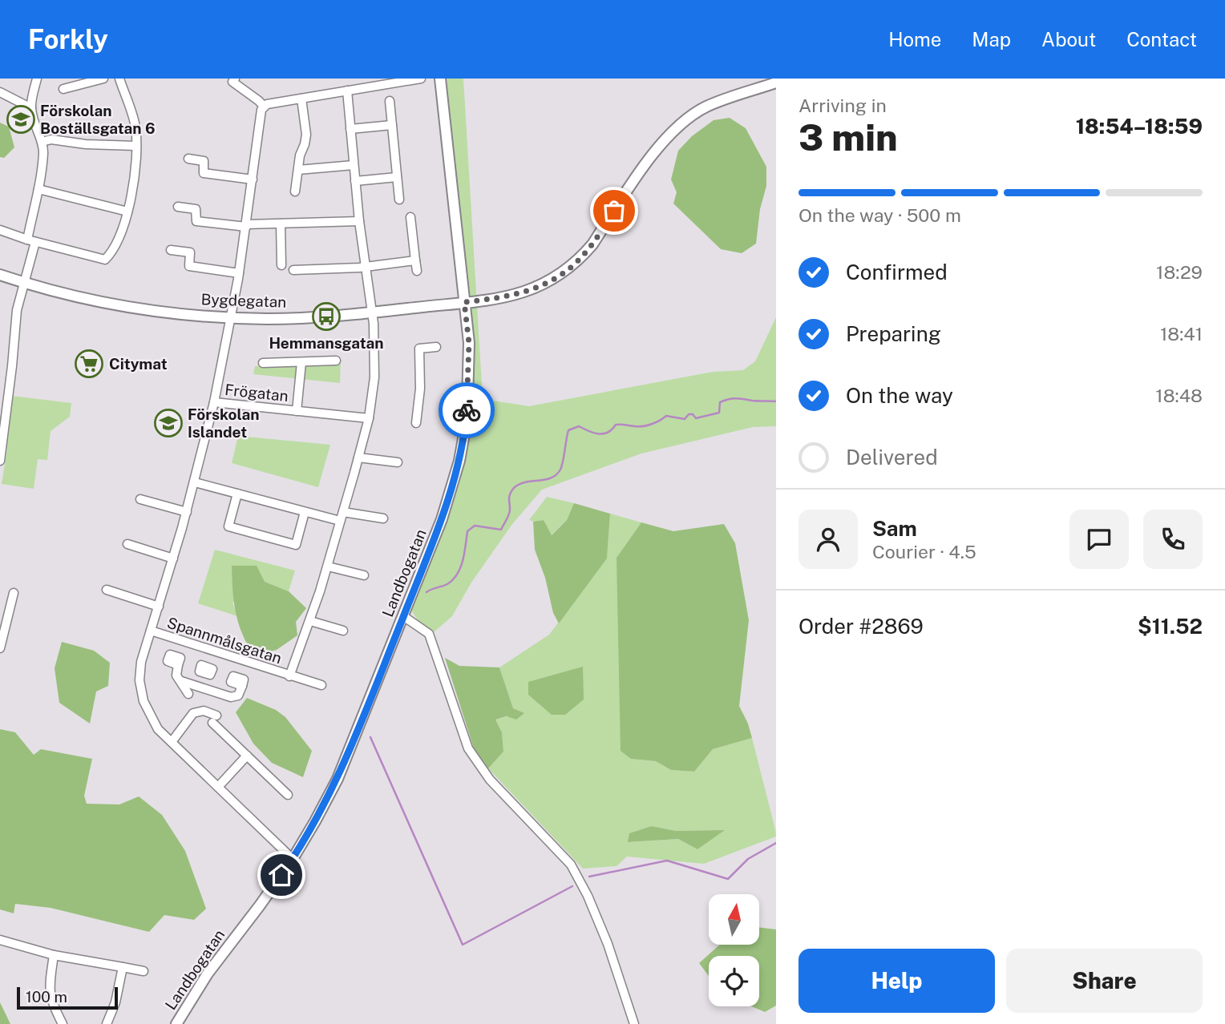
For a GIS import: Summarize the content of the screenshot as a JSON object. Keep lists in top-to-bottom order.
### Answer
{
  "streets": {
    "street": [
      "Bygdegatan",
      "Frögatan",
      "Landbogatan",
      "Spannmålsgatan"
    ]
  },
  "crossings": [
    ["Bygdegatan", "Landbogatan"],
    ["Bygdegatan", "Spannmålsgatan"],
    ["Frögatan", "Spannmålsgatan"]
  ],
  "places": {
    "school or university": ["Förskolan Boställsgatan 6", "Förskolan Islandet"],
    "bus stop": ["Hemmansgatan"],
    "supermarket": ["Citymat"]
  },
  "scale_bar": "100 m",
  "north": "top",
  "page": {
    "header": "Forkly",
    "nav": [
      "Home",
      "Map",
      "About",
      "Contact"
    ],
    "heading": ["3 min", "Arriving in", "18:54–18:59"],
    "panel": [
      "Sam",
      "Courier · 4.5",
      "Order #2869",
      "$11.52"
    ],
    "bar": "On the way · 500 m",
    "list": [
      ["Confirmed", "18:29"],
      ["Preparing", "18:41"],
      ["On the way", "18:48"],
      "Delivered"
    ],
    "buttons": ["Help", "Share"],
    "scale": "100 m"
  }
}
